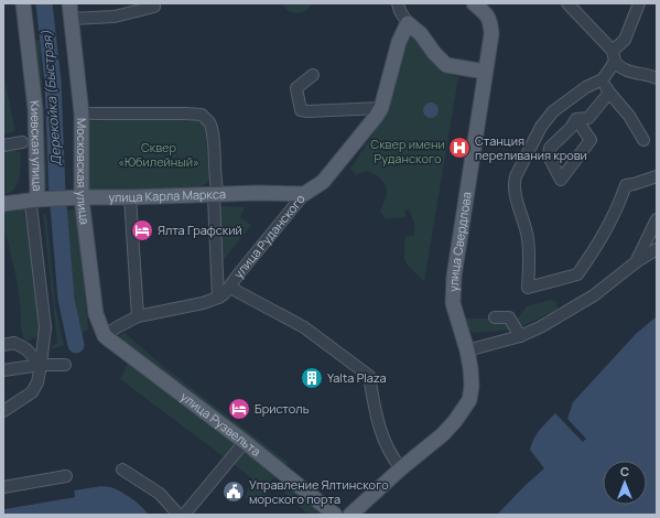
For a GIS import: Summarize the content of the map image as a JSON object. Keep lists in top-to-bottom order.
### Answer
{
  "streets": {
    "main road": [
      "Киевская улица",
      "Московская улица",
      "улица Карла Маркса",
      "улица Руданского",
      "улица Свердлова",
      "улица Рузвельта"
    ]
  },
  "crossings": [
    ["Киевская улица", "улица Карла Маркса"],
    ["Московская улица", "улица Карла Маркса"],
    ["Московская улица", "улица Руданского"],
    ["Московская улица", "улица Рузвельта"],
    ["улица Карла Маркса", "улица Руданского"],
    ["улица Руданского", "улица Рузвельта"]
  ],
  "water": ["Дерекойка (Быстрая)"],
  "parks": ["Сквер имени Руданского", "Сквер «Юбилейный»"],
  "places": {
    "hospital": ["Станция переливания крови"],
    "hotel": ["Ялта Графский", "Бристоль"],
    "building": ["Yalta Plaza"],
    "public building": ["Управление Ялтинского морского порта"]
  },
  "north": "top"
}
